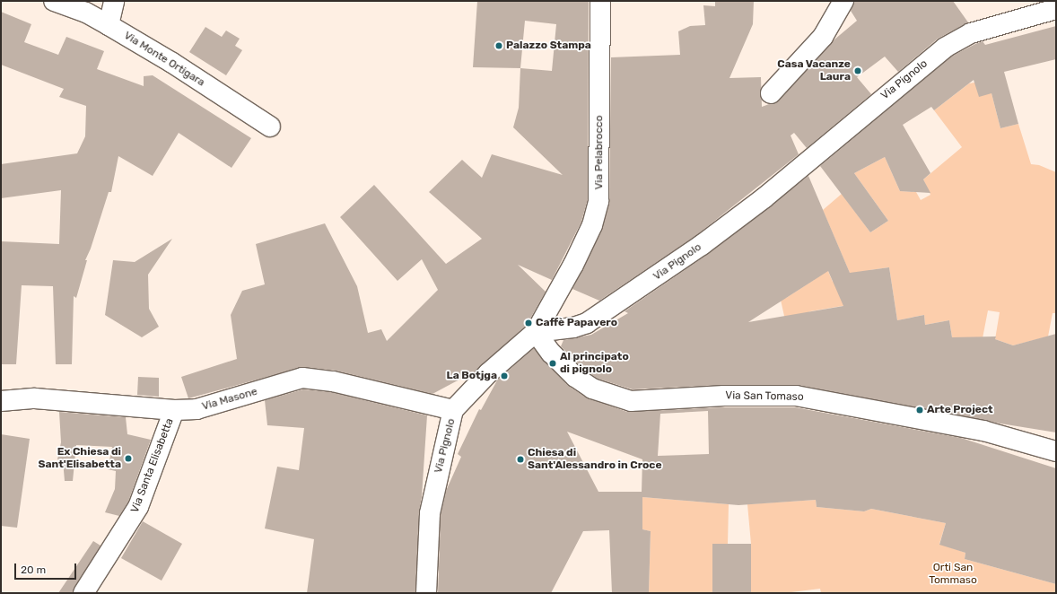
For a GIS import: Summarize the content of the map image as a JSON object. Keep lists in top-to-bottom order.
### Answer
{
  "streets": {
    "street": [
      "Via Monte Ortigara",
      "Via Pignolo",
      "Via Pelabrocco",
      "Via San Tomaso",
      "Via Masone",
      "Via Santa Elisabetta"
    ]
  },
  "crossings": [
    ["Via Pignolo", "Via Pelabrocco"],
    ["Via Pignolo", "Via San Tomaso"],
    ["Via Pignolo", "Via Masone"],
    ["Via Pelabrocco", "Via San Tomaso"],
    ["Via Masone", "Via Santa Elisabetta"]
  ],
  "parks": ["Orti San Tommaso"],
  "places": [
    "Palazzo Stampa",
    "Casa Vacanze Laura",
    "Caffè Papavero",
    "Al principato di pignolo",
    "La Botjga",
    "Arte Project",
    "Ex Chiesa di Sant'Elisabetta",
    "Chiesa di Sant'Alessandro in Croce"
  ],
  "scale_bar": "20 m"
}
